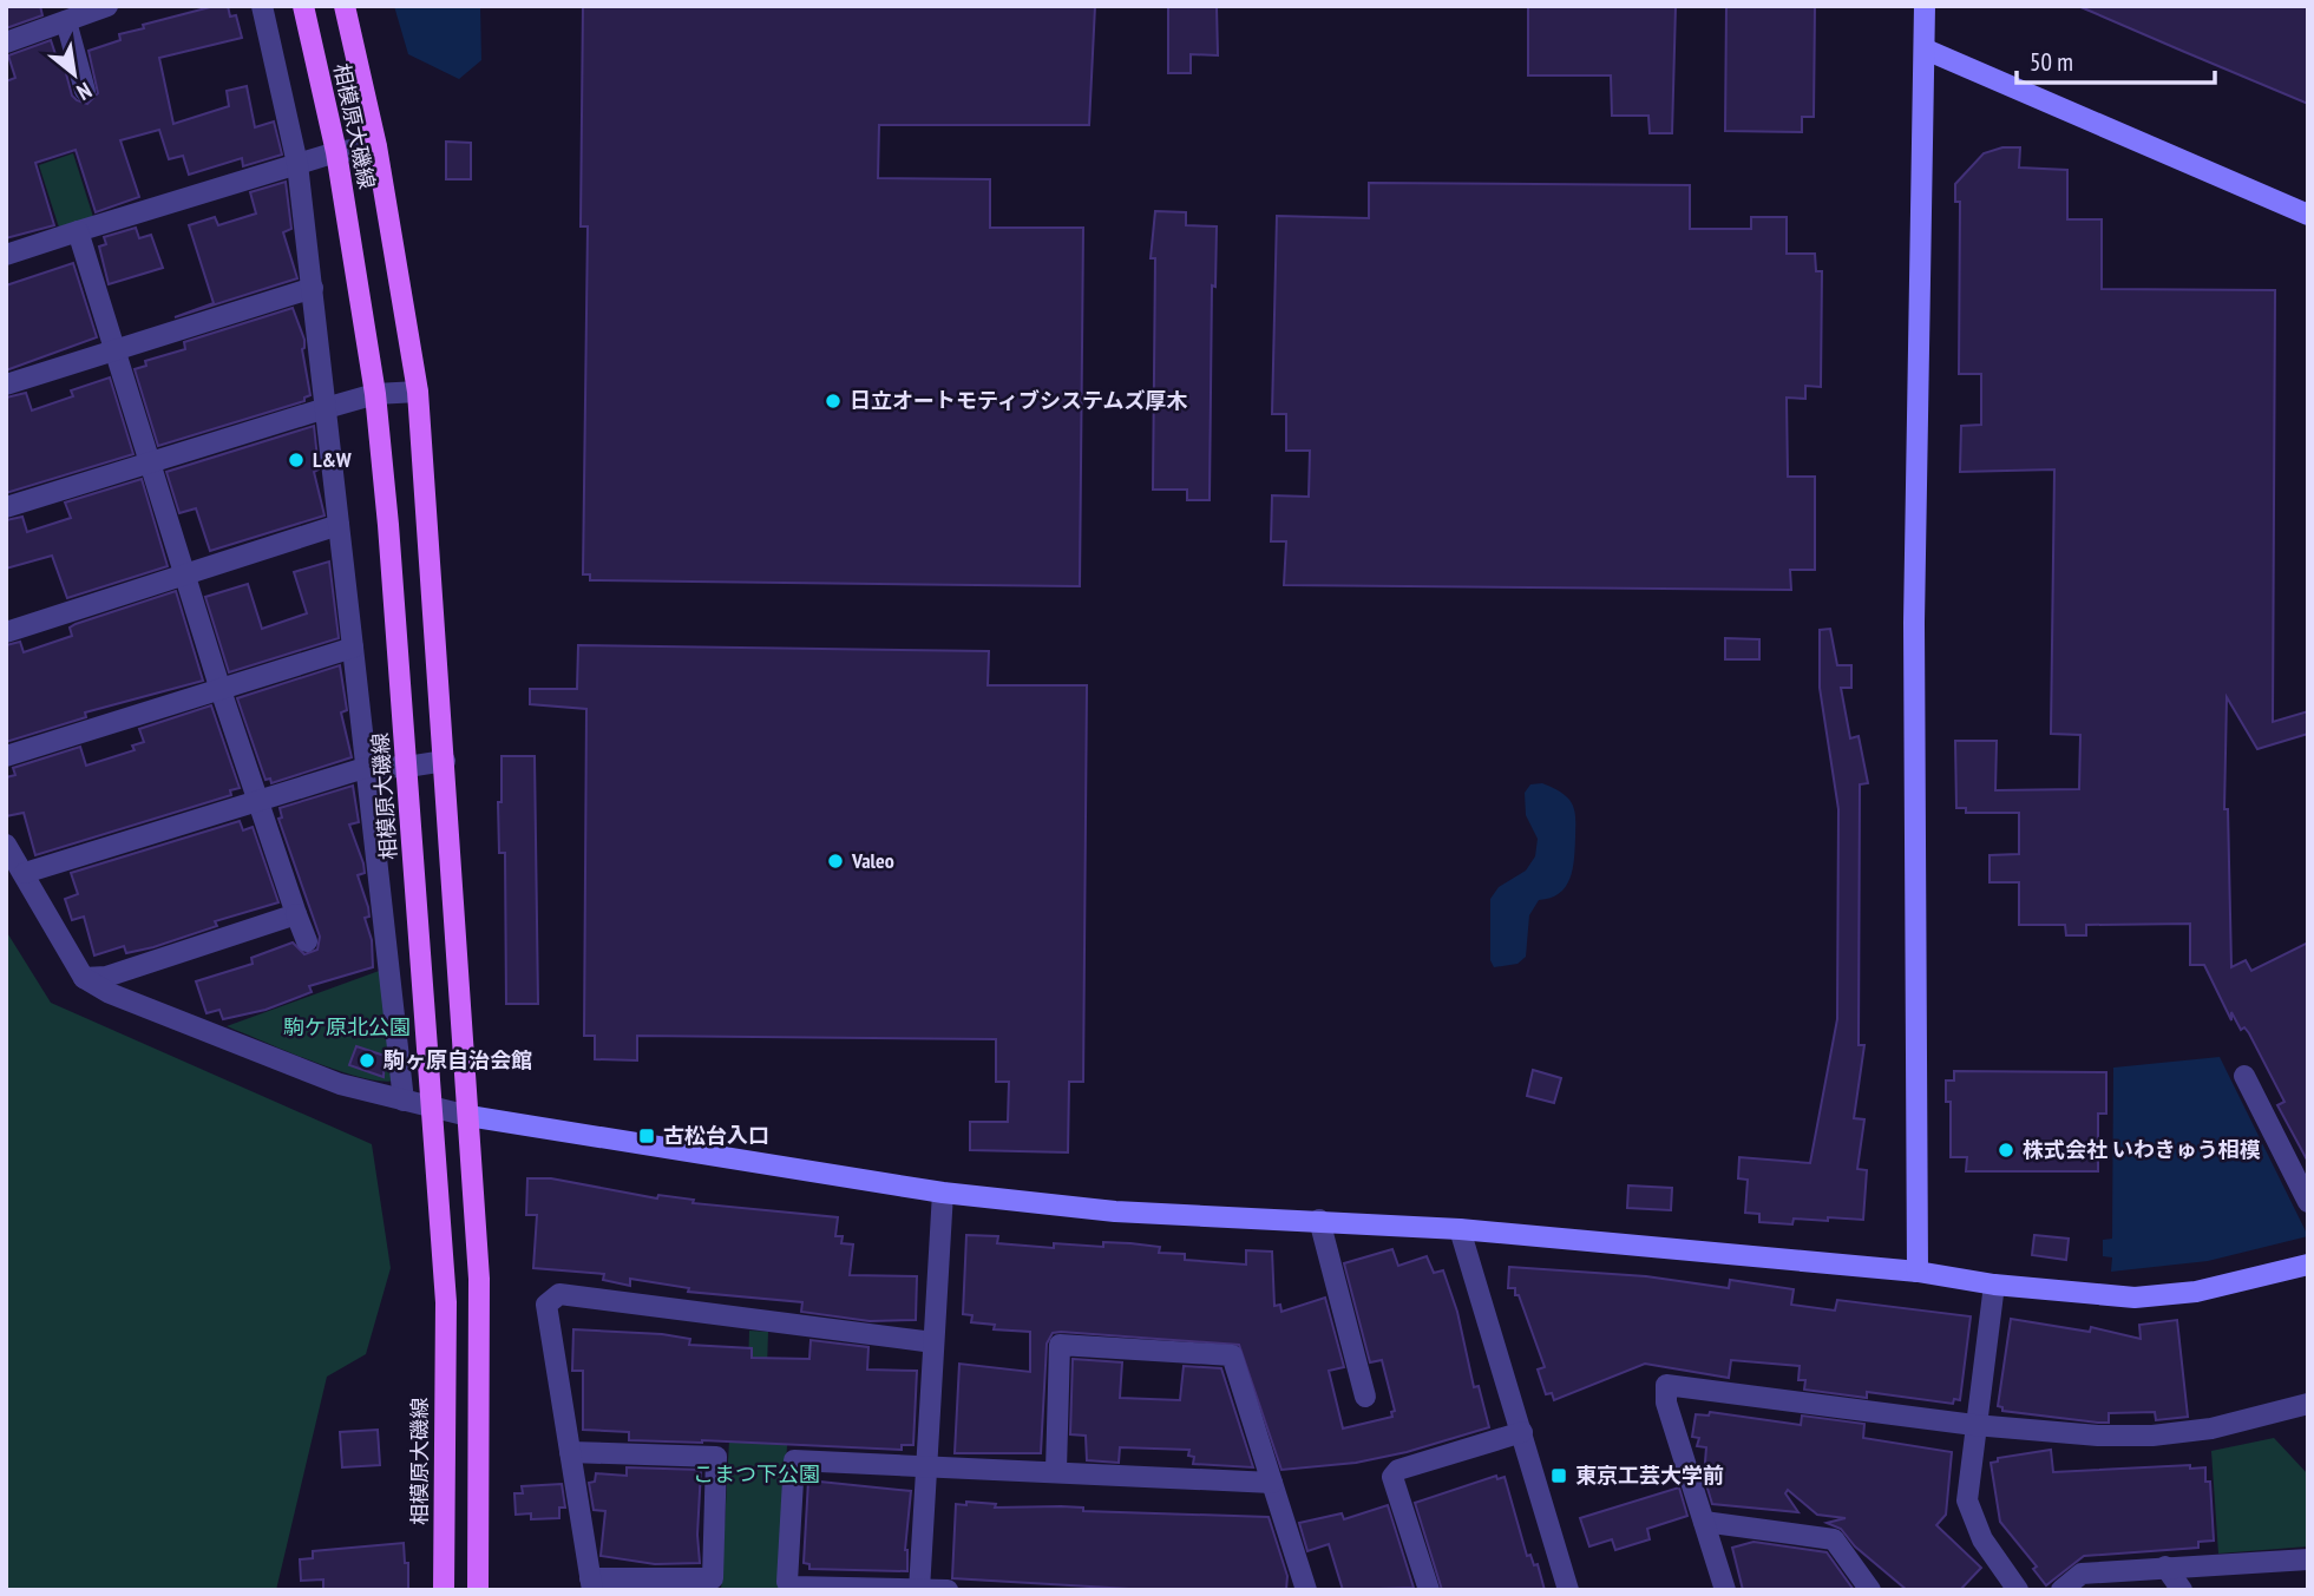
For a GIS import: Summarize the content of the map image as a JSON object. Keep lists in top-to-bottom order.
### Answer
{
  "streets": {
    "main road": ["相模原大磯線"]
  },
  "parks": ["駒ケ原北公園", "こまつ下公園"],
  "places": {
    "other": [
      "日立オートモティブシステムズ厚木",
      "L&W",
      "Valeo",
      "駒ヶ原自治会館",
      "株式会社 いわきゅう相模"
    ],
    "transit": ["古松台入口", "東京工芸大学前"]
  },
  "scale_bar": "50 m",
  "north": "bottom right"
}
